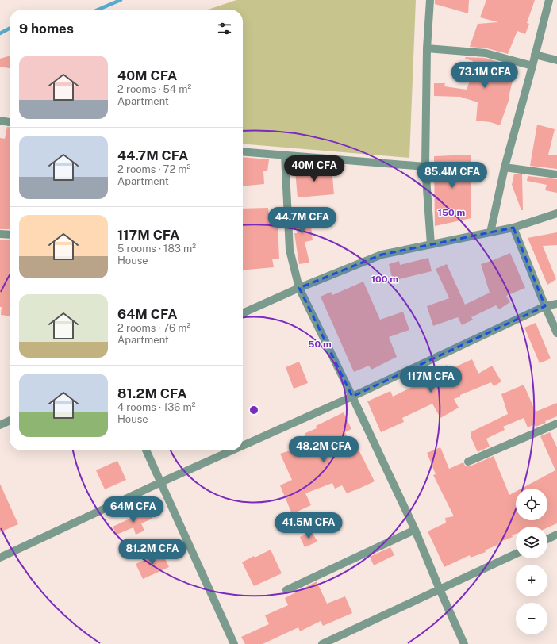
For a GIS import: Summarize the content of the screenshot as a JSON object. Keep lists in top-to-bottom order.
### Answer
{
  "page": {
    "heading": "9 homes",
    "list": [
      {
        "name": "40M CFA",
        "note": "2 rooms · 54 m² · Apartment"
      },
      {
        "name": "44.7M CFA",
        "note": "2 rooms · 72 m² · Apartment"
      },
      {
        "name": "117M CFA",
        "note": "5 rooms · 183 m² · House"
      },
      {
        "name": "64M CFA",
        "note": "2 rooms · 76 m² · Apartment"
      },
      {
        "name": "81.2M CFA",
        "note": "4 rooms · 136 m² · House"
      }
    ],
    "price": [
      "73.1M CFA",
      "40M CFA",
      "85.4M CFA",
      "44.7M CFA",
      "117M CFA",
      "48.2M CFA",
      "64M CFA",
      "41.5M CFA",
      "81.2M CFA"
    ],
    "map_buttons": ["+", "−"]
  },
  "rings": ["150 m", "100 m", "50 m"]
}
